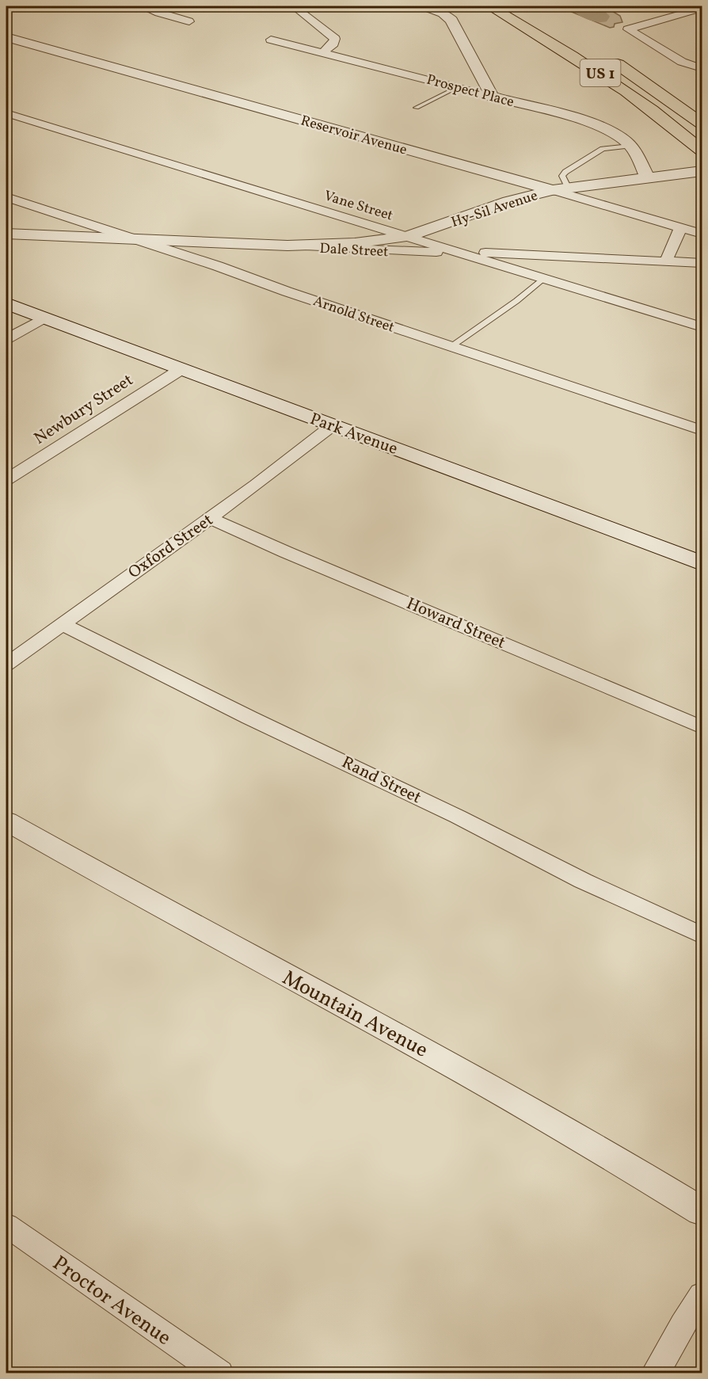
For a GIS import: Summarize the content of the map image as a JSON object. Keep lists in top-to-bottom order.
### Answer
{
  "streets": {
    "highway": ["US 1"],
    "main road": ["Park Avenue"],
    "street": [
      "Prospect Place",
      "Reservoir Avenue",
      "Vane Street",
      "Hy-Sil Avenue",
      "Dale Street",
      "Arnold Street",
      "Newbury Street",
      "Oxford Street",
      "Howard Street",
      "Rand Street",
      "Mountain Avenue",
      "Proctor Avenue"
    ]
  },
  "crossings": [
    ["Prospect Place", "Hy-Sil Avenue"],
    ["Reservoir Avenue", "Hy-Sil Avenue"],
    ["Vane Street", "Hy-Sil Avenue"],
    ["Vane Street", "Dale Street"],
    ["Hy-Sil Avenue", "Dale Street"],
    ["Dale Street", "Arnold Street"],
    ["Newbury Street", "Park Avenue"],
    ["Park Avenue", "Oxford Street"],
    ["Oxford Street", "Howard Street"],
    ["Oxford Street", "Rand Street"]
  ]
}
